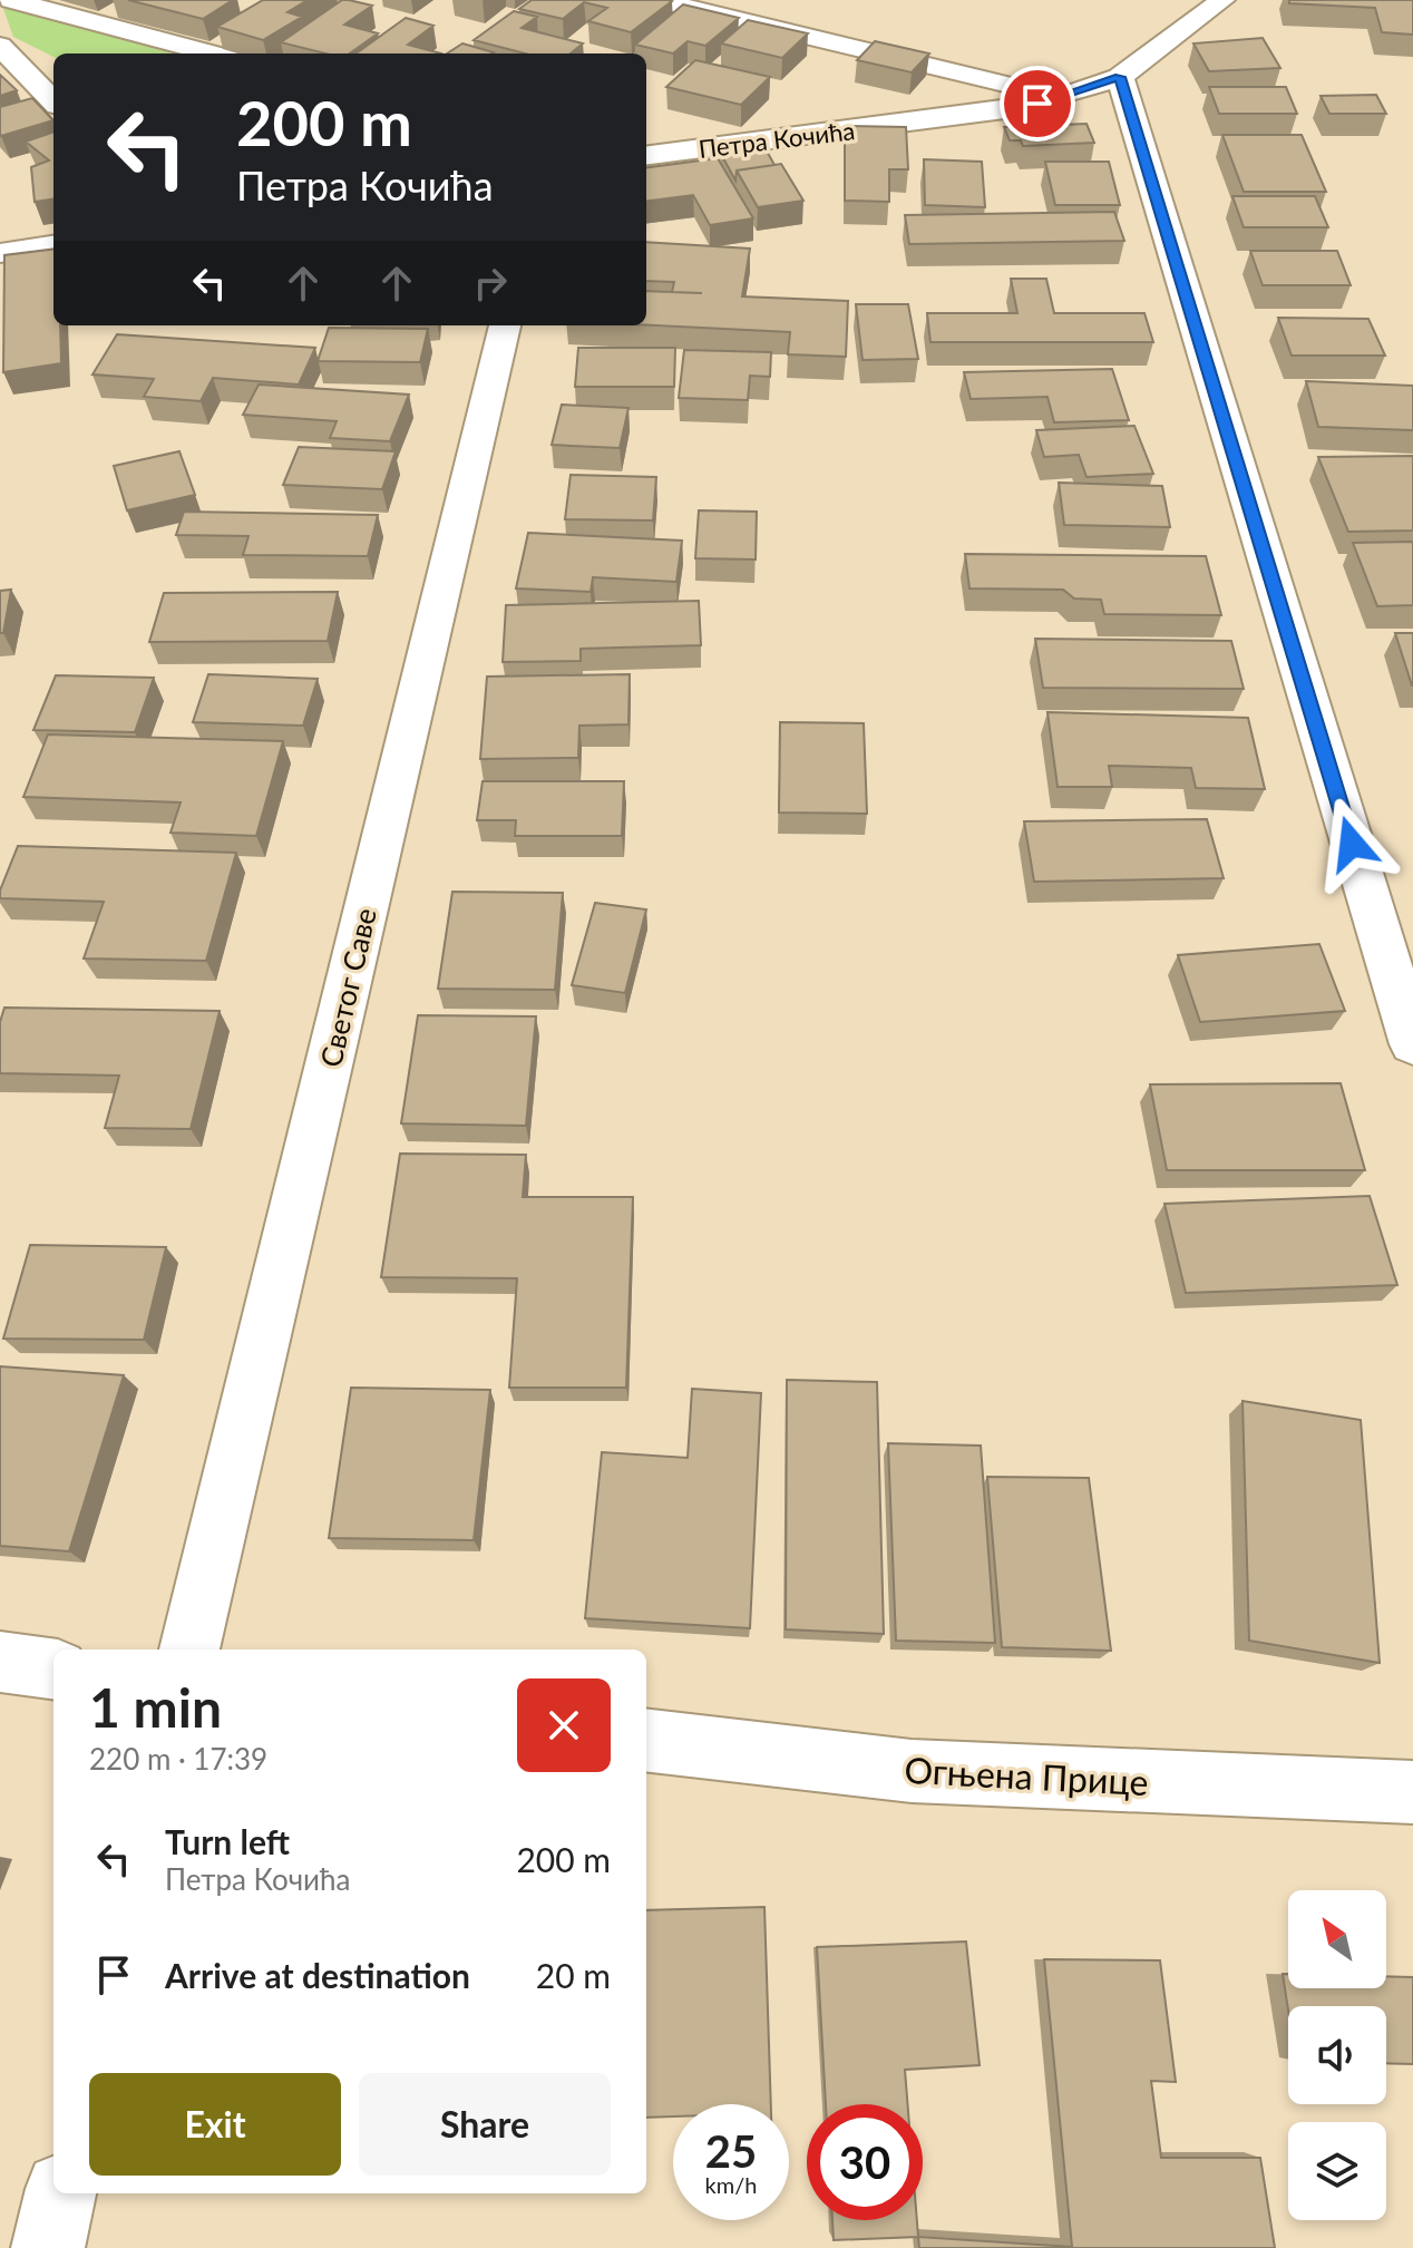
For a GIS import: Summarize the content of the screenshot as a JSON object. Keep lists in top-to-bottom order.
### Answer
{
  "streets": {
    "street": ["Петра Кочића", "Светог Саве", "Огњена Прице"]
  },
  "north": "top left",
  "page": {
    "turn": ["200 m", "Петра Кочића"],
    "heading": ["1 min", "220 m · 17:39"],
    "list": [
      {
        "name": "Turn left",
        "note": "Петра Кочића",
        "value": "200 m"
      },
      {
        "name": "Arrive at destination",
        "value": "20 m"
      }
    ],
    "buttons": ["Exit", "Share"],
    "speed": "25 km/h",
    "limit": "30"
  }
}
